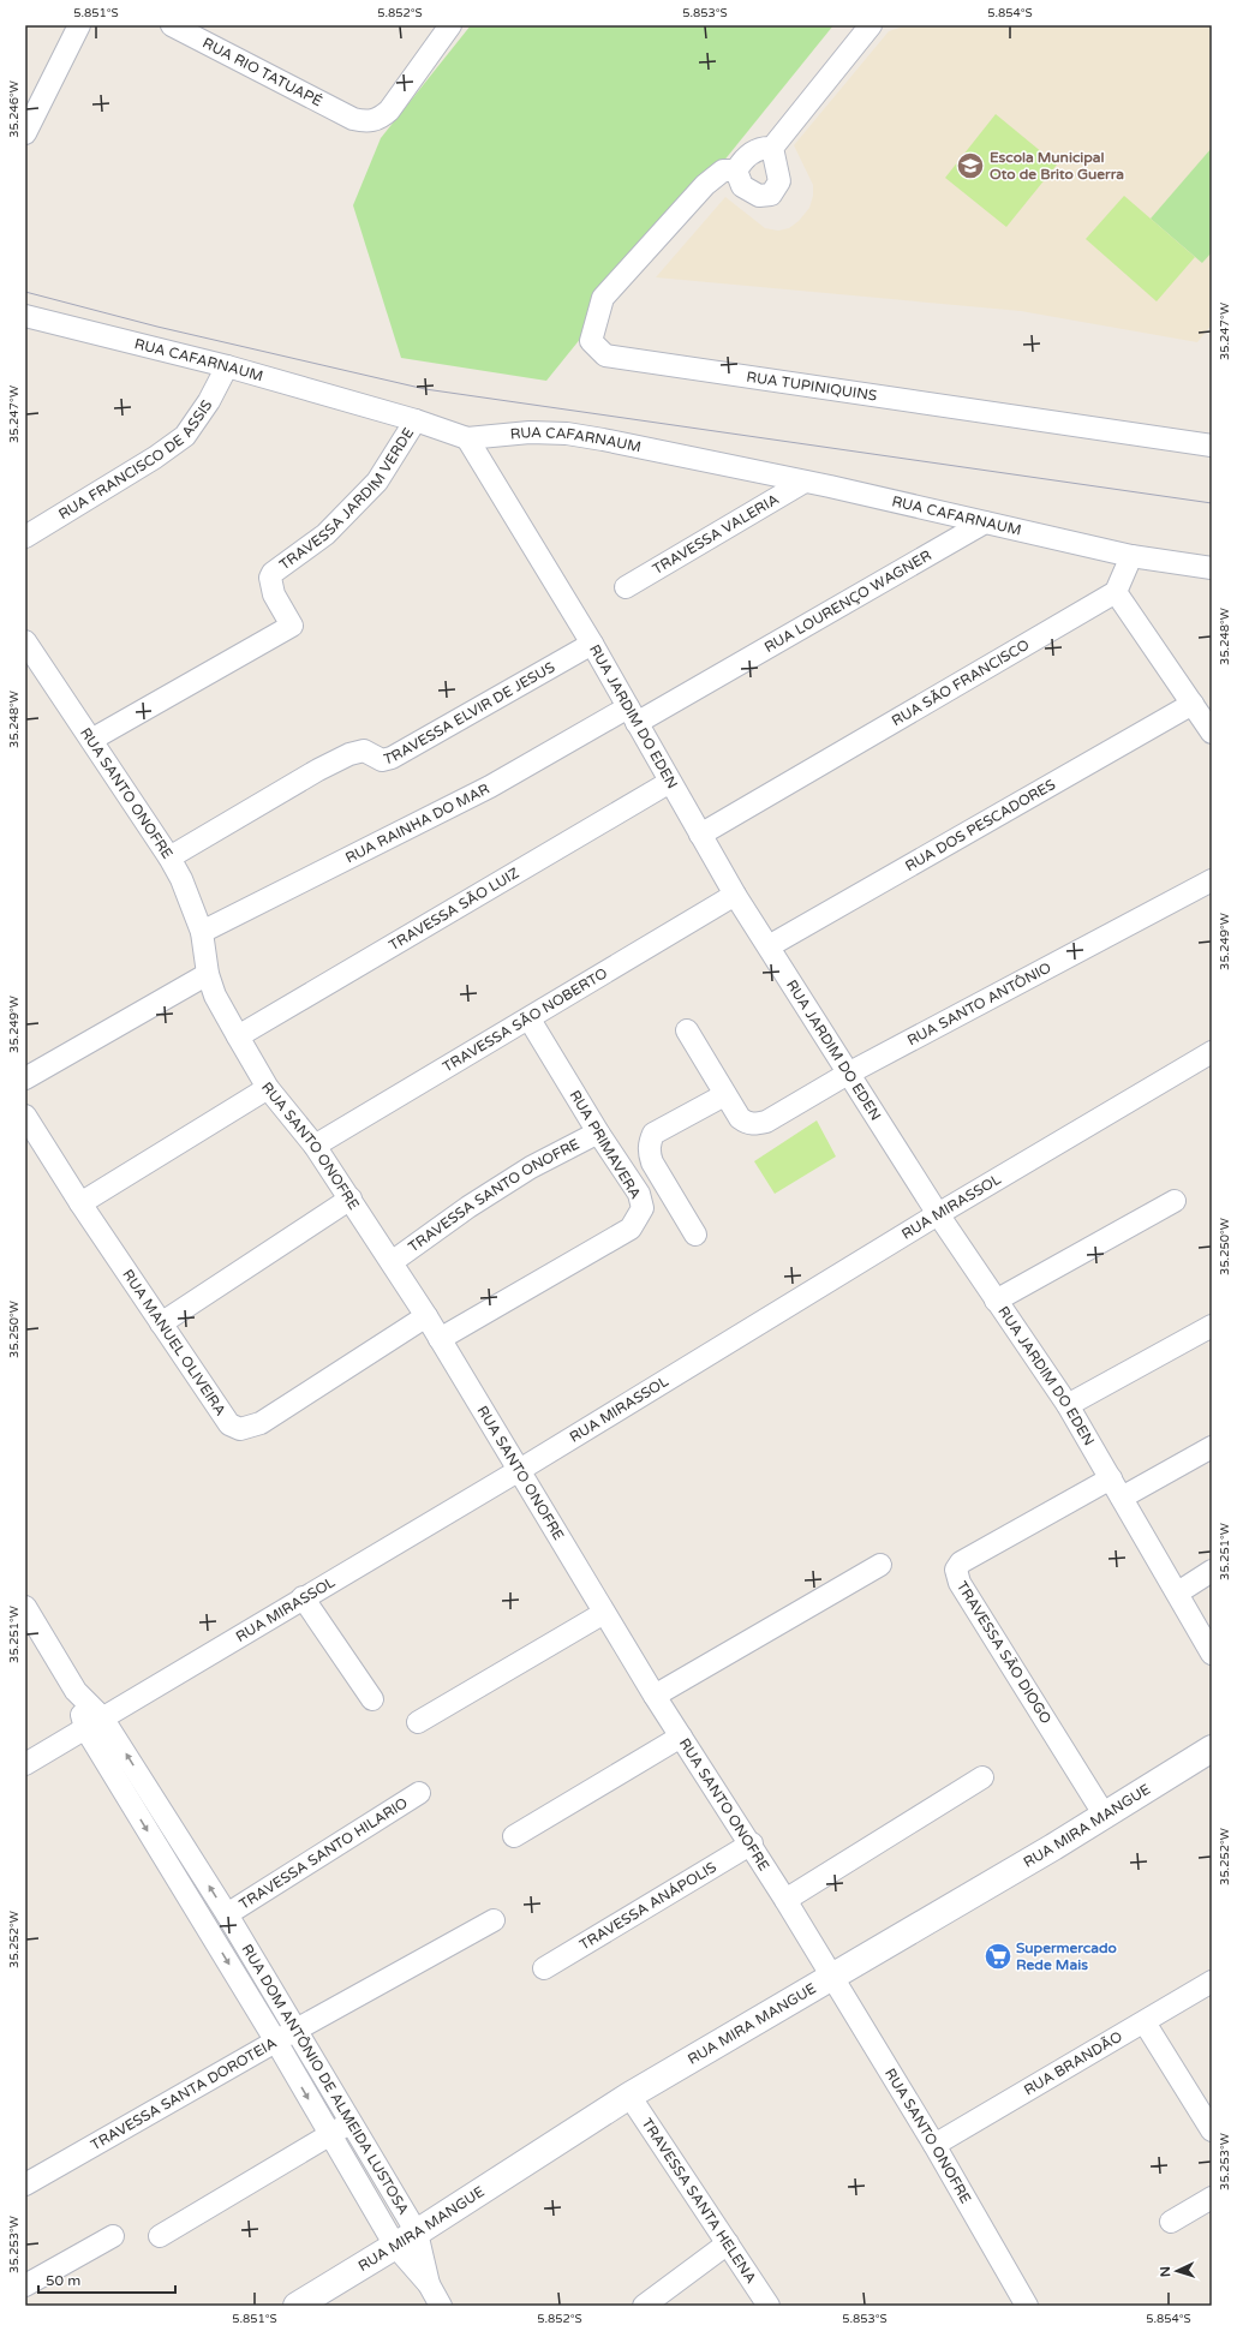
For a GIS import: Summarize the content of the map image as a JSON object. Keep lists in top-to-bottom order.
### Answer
{
  "streets": {
    "main road": ["RUA MIRA MANGUE"],
    "street": [
      "RUA RIO TATUAPÉ",
      "RUA CAFARNAUM",
      "RUA TUPINIQUINS",
      "RUA FRANCISCO DE ASSIS",
      "TRAVESSA JARDIM VERDE",
      "TRAVESSA VALERIA",
      "RUA LOURENÇO WAGNER",
      "RUA SÃO FRANCISCO",
      "TRAVESSA ELVIR DE JESUS",
      "RUA JARDIM DO EDEN",
      "RUA SANTO ONOFRE",
      "RUA RAINHA DO MAR",
      "RUA DOS PESCADORES",
      "TRAVESSA SÃO LUIZ",
      "RUA SANTO ANTÔNIO",
      "TRAVESSA SÃO NOBERTO",
      "RUA PRIMAVERA",
      "TRAVESSA SANTO ONOFRE",
      "RUA MIRASSOL",
      "RUA MANUEL OLIVEIRA",
      "TRAVESSA SÃO DIOGO",
      "TRAVESSA SANTO HILARIO",
      "TRAVESSA ANÁPOLIS",
      "RUA BRANDÃO",
      "RUA DOM ANTÔNIO DE ALMEIDA LUSTOSA",
      "TRAVESSA SANTA DOROTEIA",
      "TRAVESSA SANTA HELENA"
    ]
  },
  "crossings": [
    ["RUA CAFARNAUM", "RUA FRANCISCO DE ASSIS"],
    ["RUA CAFARNAUM", "TRAVESSA JARDIM VERDE"],
    ["RUA CAFARNAUM", "TRAVESSA VALERIA"],
    ["RUA CAFARNAUM", "RUA LOURENÇO WAGNER"],
    ["RUA CAFARNAUM", "RUA JARDIM DO EDEN"],
    ["TRAVESSA JARDIM VERDE", "RUA SANTO ONOFRE"],
    ["RUA LOURENÇO WAGNER", "RUA JARDIM DO EDEN"],
    ["RUA LOURENÇO WAGNER", "RUA RAINHA DO MAR"],
    ["RUA SÃO FRANCISCO", "RUA JARDIM DO EDEN"],
    ["TRAVESSA ELVIR DE JESUS", "RUA JARDIM DO EDEN"],
    ["TRAVESSA ELVIR DE JESUS", "RUA SANTO ONOFRE"],
    ["RUA JARDIM DO EDEN", "RUA RAINHA DO MAR"],
    ["RUA JARDIM DO EDEN", "RUA DOS PESCADORES"],
    ["RUA JARDIM DO EDEN", "TRAVESSA SÃO LUIZ"],
    ["RUA JARDIM DO EDEN", "RUA SANTO ANTÔNIO"],
    ["RUA JARDIM DO EDEN", "TRAVESSA SÃO NOBERTO"],
    ["RUA JARDIM DO EDEN", "RUA MIRASSOL"],
    ["RUA JARDIM DO EDEN", "TRAVESSA SÃO DIOGO"],
    ["RUA SANTO ONOFRE", "RUA RAINHA DO MAR"],
    ["RUA SANTO ONOFRE", "TRAVESSA SÃO LUIZ"],
    ["RUA SANTO ONOFRE", "TRAVESSA SÃO NOBERTO"],
    ["RUA SANTO ONOFRE", "RUA PRIMAVERA"],
    ["RUA SANTO ONOFRE", "TRAVESSA SANTO ONOFRE"],
    ["RUA SANTO ONOFRE", "RUA MIRASSOL"],
    ["RUA SANTO ONOFRE", "RUA MANUEL OLIVEIRA"],
    ["RUA SANTO ONOFRE", "RUA MIRA MANGUE"],
    ["RUA SANTO ONOFRE", "TRAVESSA ANÁPOLIS"],
    ["RUA SANTO ONOFRE", "RUA BRANDÃO"],
    ["TRAVESSA SÃO NOBERTO", "RUA PRIMAVERA"],
    ["RUA PRIMAVERA", "TRAVESSA SANTO ONOFRE"],
    ["RUA MIRASSOL", "RUA DOM ANTÔNIO DE ALMEIDA LUSTOSA"],
    ["TRAVESSA SÃO DIOGO", "RUA MIRA MANGUE"],
    ["RUA MIRA MANGUE", "RUA DOM ANTÔNIO DE ALMEIDA LUSTOSA"],
    ["RUA MIRA MANGUE", "TRAVESSA SANTA HELENA"],
    ["TRAVESSA SANTO HILARIO", "RUA DOM ANTÔNIO DE ALMEIDA LUSTOSA"],
    ["RUA DOM ANTÔNIO DE ALMEIDA LUSTOSA", "TRAVESSA SANTA DOROTEIA"]
  ],
  "places": {
    "school or university": ["Escola Municipal Oto de Brito Guerra"],
    "supermarket": ["Supermercado Rede Mais"]
  },
  "scale_bar": "50 m",
  "north": "left",
  "coordinates": [
    "5.851°S",
    "5.852°S",
    "5.853°S",
    "5.854°S",
    "35.246°W",
    "35.247°W",
    "35.248°W",
    "35.249°W",
    "35.250°W",
    "35.251°W",
    "35.252°W",
    "35.253°W"
  ]
}
